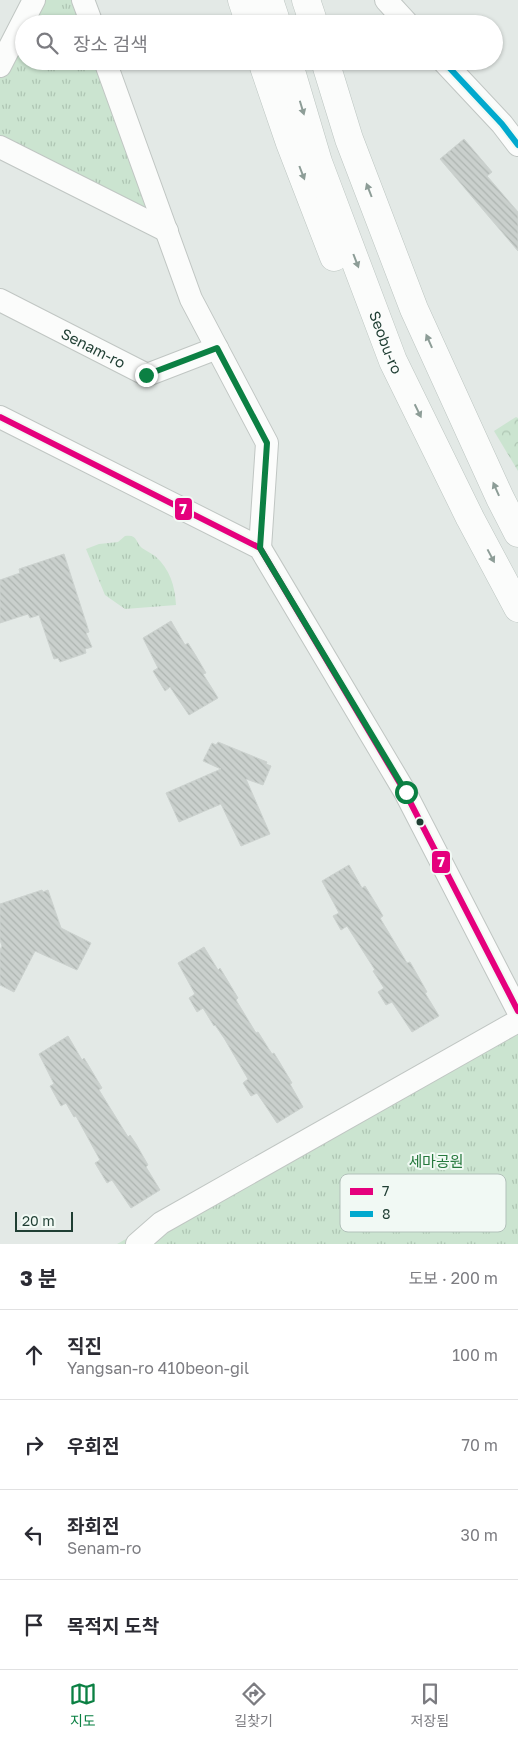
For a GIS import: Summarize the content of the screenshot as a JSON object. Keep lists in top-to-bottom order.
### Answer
{
  "streets": {
    "main road": ["Seobu-ro"],
    "street": ["Senam-ro"]
  },
  "parks": ["세마공원"],
  "lines": ["transit line 8", "transit line 7"],
  "legend": ["7", "8"],
  "scale_bar": "20 m",
  "page": {
    "search": "장소 검색",
    "scale": "20 m",
    "heading": ["3 분", "도보 · 200 m"],
    "list": [
      ["직진", "Yangsan-ro 410beon-gil", "100 m"],
      ["우회전", "70 m"],
      ["좌회전", "Senam-ro", "30 m"],
      "목적지 도착"
    ],
    "nav": ["지도", "길찾기", "저장됨"]
  }
}
